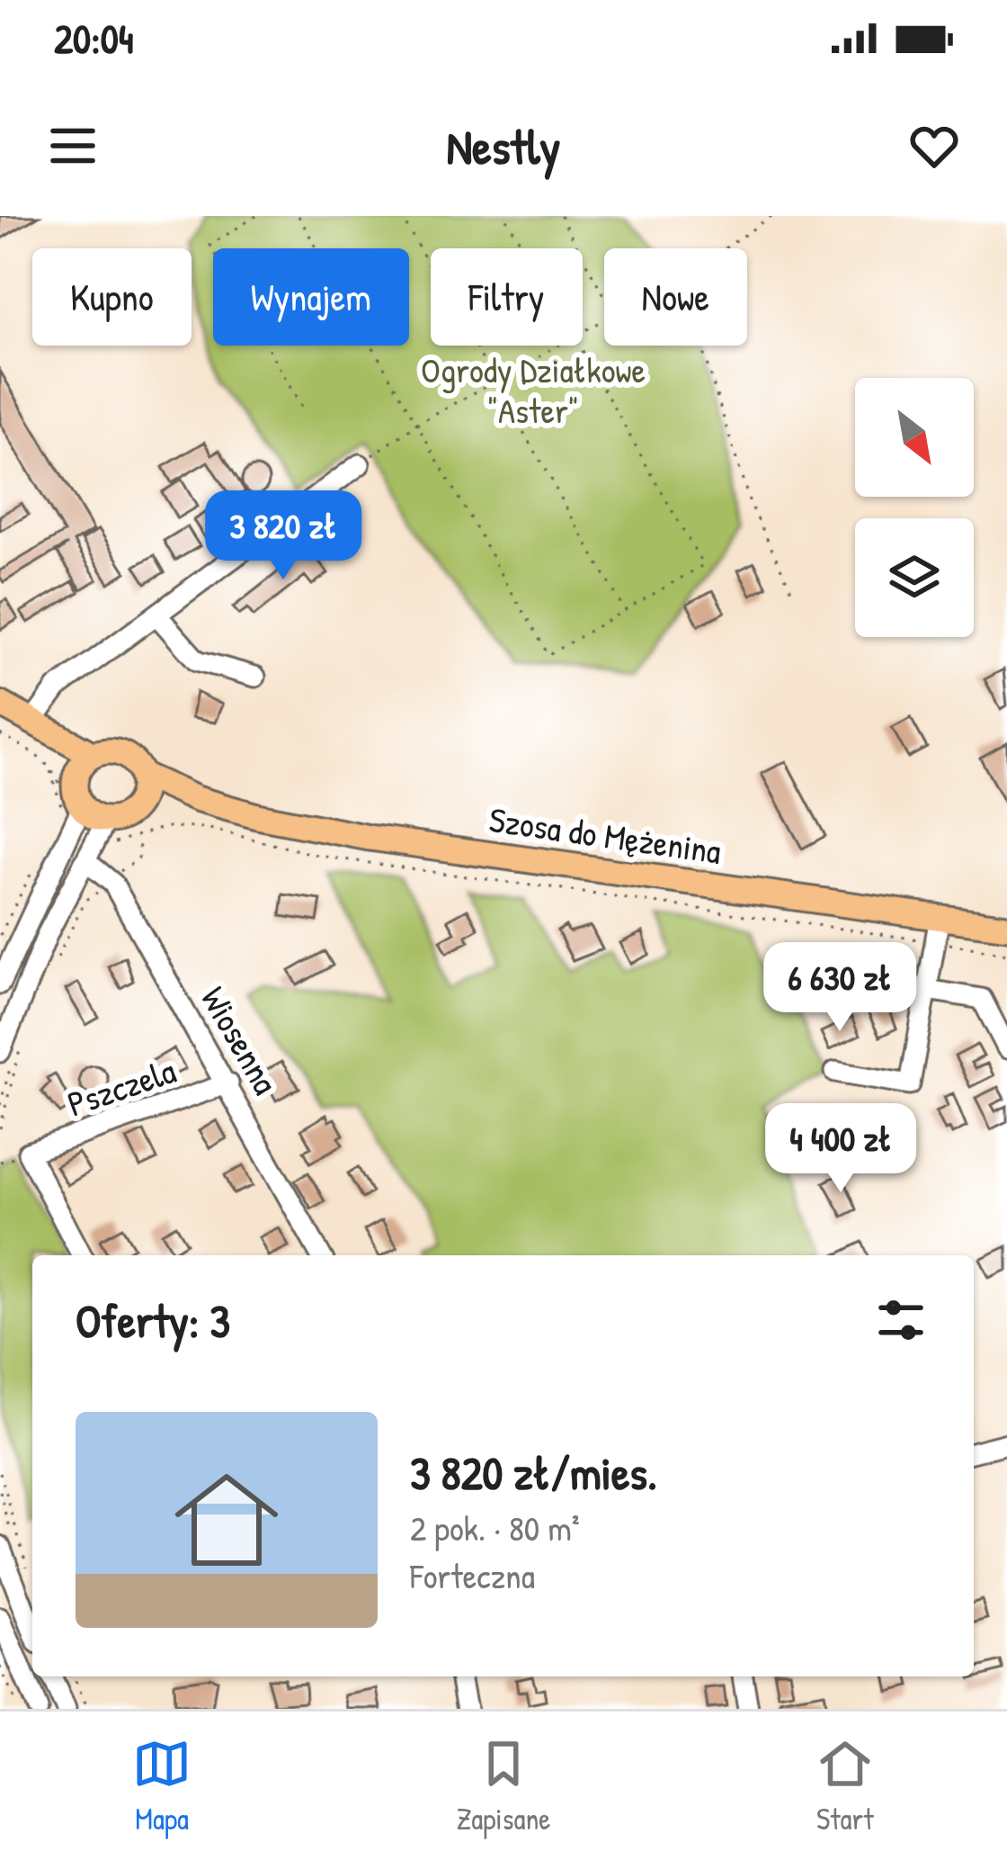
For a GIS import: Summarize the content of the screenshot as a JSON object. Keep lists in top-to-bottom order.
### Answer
{
  "streets": {
    "main road": ["Szosa do Mężenina"],
    "street": ["Wiosenna", "Pszczela"]
  },
  "crossings": [
    ["Wiosenna", "Pszczela"]
  ],
  "parks": ["Ogrody Działkowe \"Aster\""],
  "north": "bottom right",
  "page": {
    "status": "20:04",
    "header": "Nestly",
    "chip": [
      "Kupno",
      "Wynajem",
      "Filtry",
      "Nowe"
    ],
    "price": ["3 820 zł", "6 630 zł", "4 400 zł"],
    "heading": "Oferty: 3",
    "list": [
      {
        "name": "3 820 zł/mies.",
        "note": "2 pok. · 80 m² · Forteczna"
      }
    ],
    "tabs": ["Mapa", "Zapisane", "Start"]
  }
}
